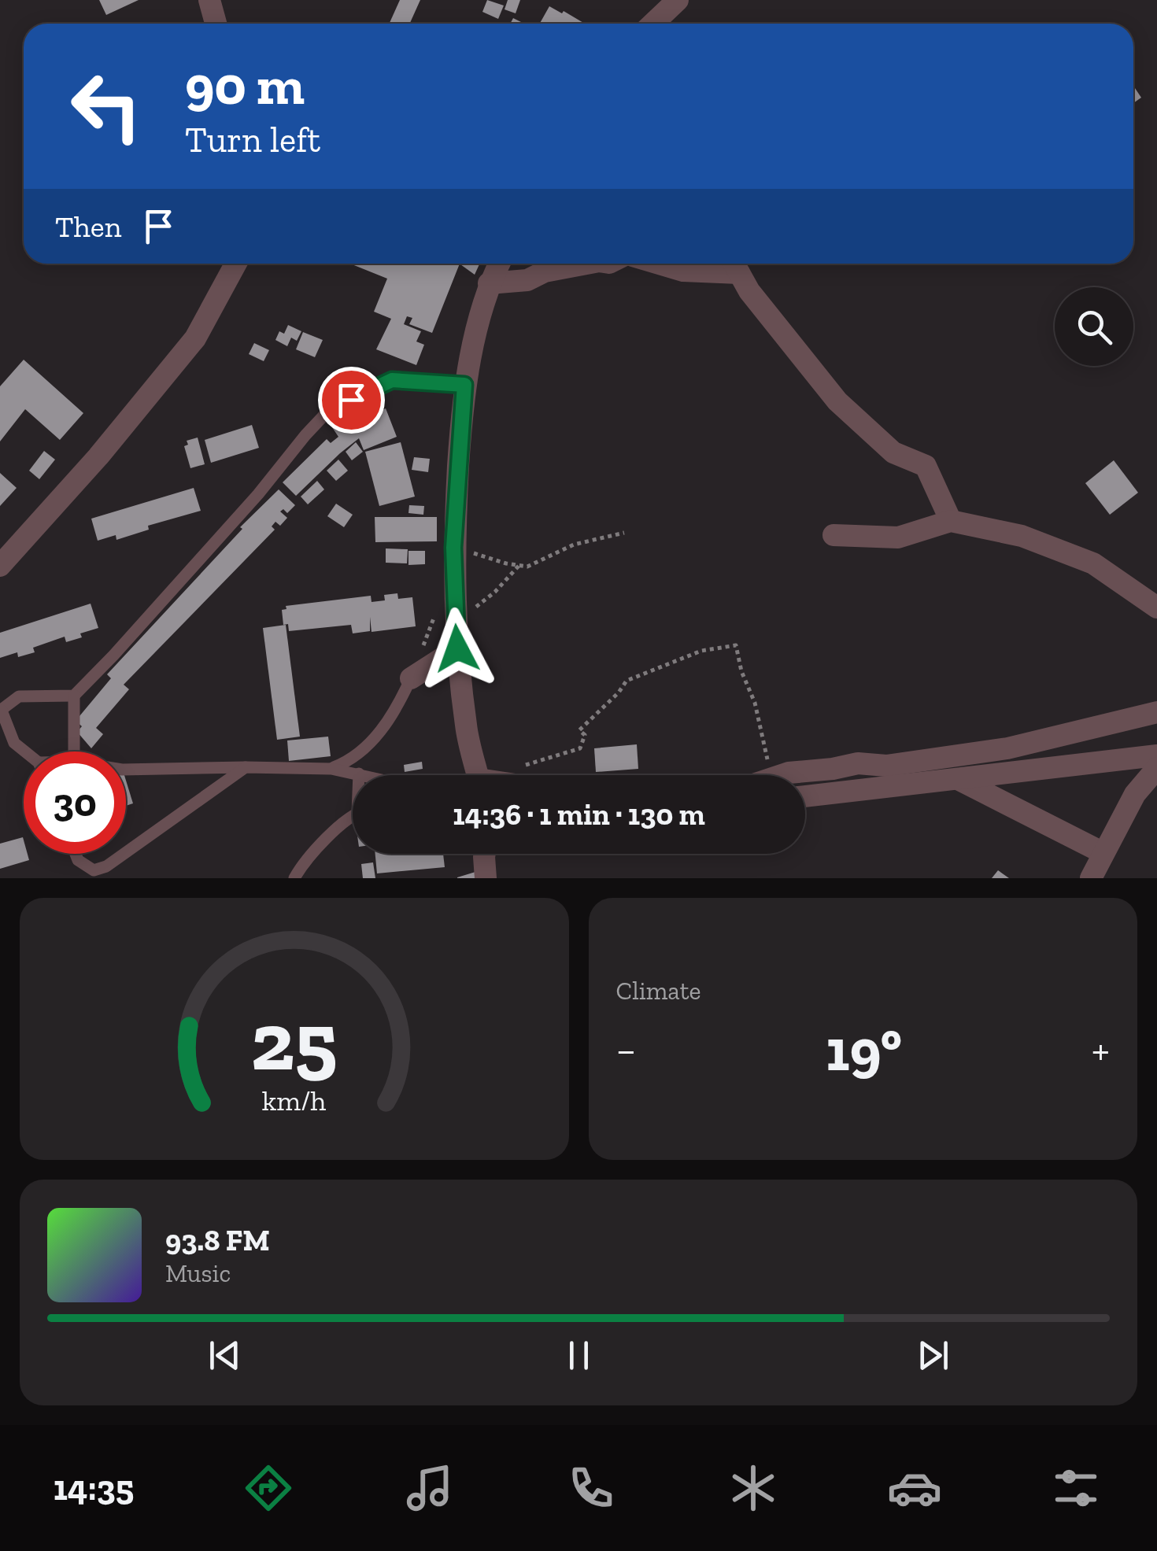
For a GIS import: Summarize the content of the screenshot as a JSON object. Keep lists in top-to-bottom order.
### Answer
{
  "page": {
    "turn": ["90 m", "Turn left"],
    "then": "Then",
    "limit": "30",
    "trip": "14:36 · 1 min · 130 m",
    "tile": "Climate",
    "heat": ["−", "19°", "+"],
    "song": ["93.8 FM", "Music"],
    "tabs": "14:35",
    "gauge": ["25", "km/h"]
  }
}
